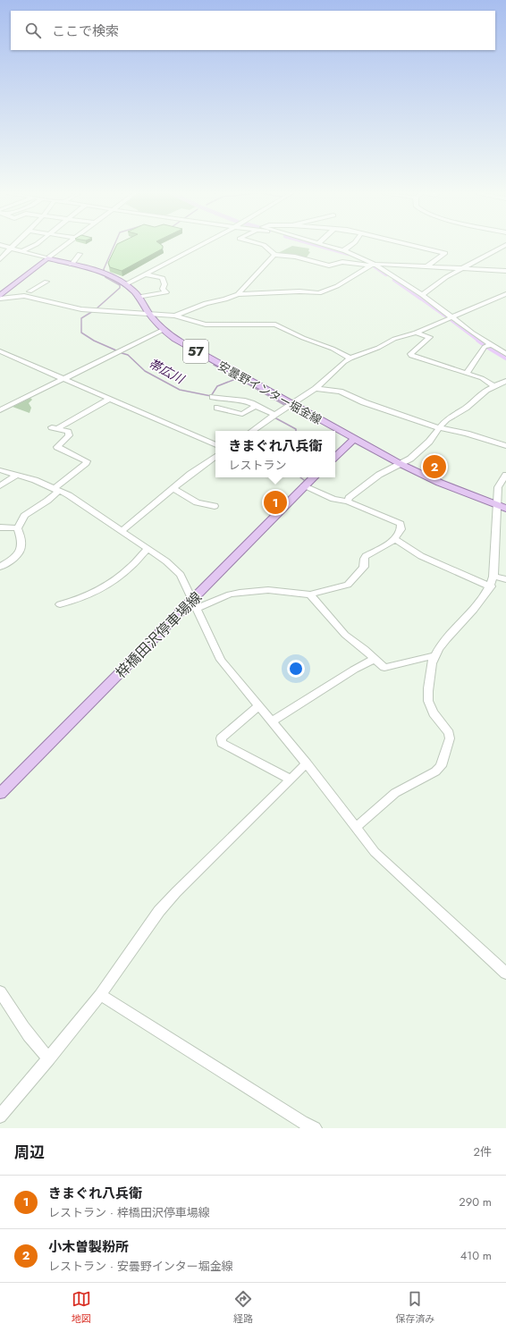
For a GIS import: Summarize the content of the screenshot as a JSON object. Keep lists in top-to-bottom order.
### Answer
{
  "streets": {
    "main road": ["57", "安曇野インター堀金線", "梓橋田沢停車場線"]
  },
  "water": ["帯広川"],
  "page": {
    "search": "ここで検索",
    "popup": ["きまぐれ八兵衛", "レストラン"],
    "pins": ["2", "1"],
    "heading": ["周辺", "2件"],
    "list": [
      {
        "mark": "1",
        "name": "きまぐれ八兵衛",
        "note": "レストラン · 梓橋田沢停車場線",
        "value": "290 m"
      },
      {
        "mark": "2",
        "name": "小木曽製粉所",
        "note": "レストラン · 安曇野インター堀金線",
        "value": "410 m"
      }
    ],
    "nav": ["地図", "経路", "保存済み"]
  }
}
